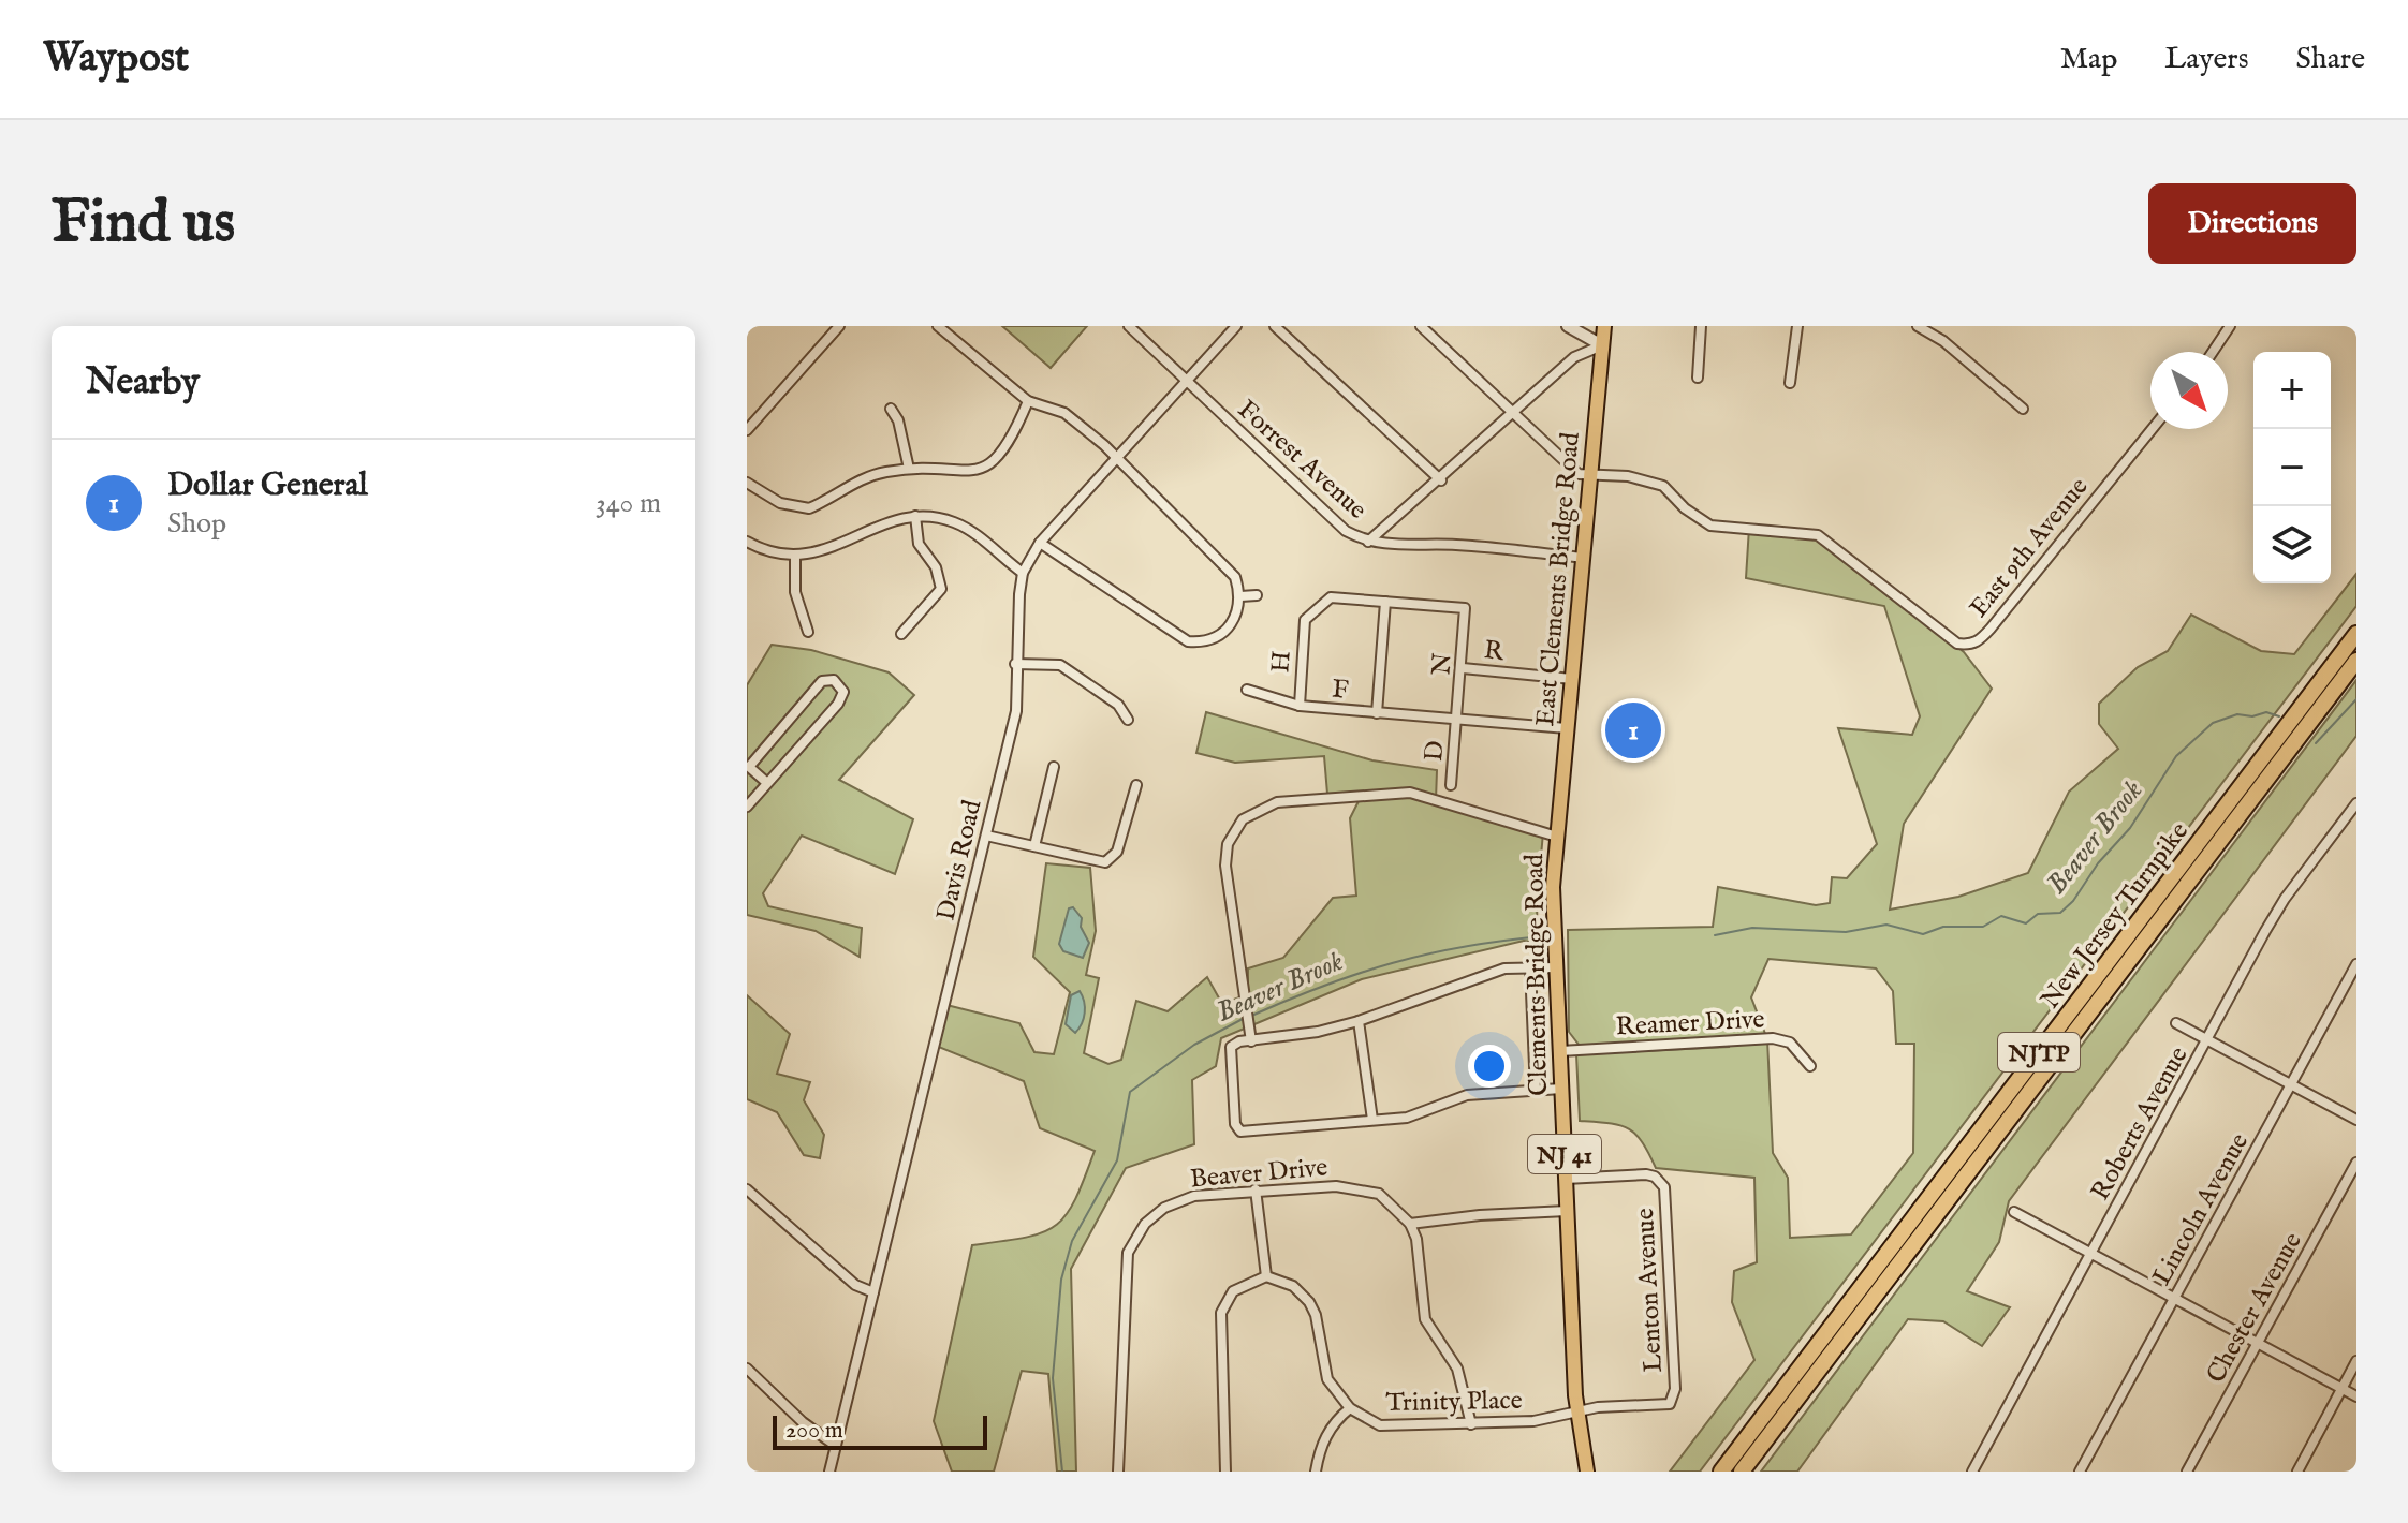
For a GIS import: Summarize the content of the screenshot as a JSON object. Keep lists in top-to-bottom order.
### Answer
{
  "streets": {
    "highway": ["New Jersey Turnpike", "NJTP"],
    "main road": ["East Clements Bridge Road", "Clements Bridge Road", "NJ 41"],
    "street": [
      "Forrest Avenue",
      "East 9th Avenue",
      "R",
      "H",
      "N",
      "F",
      "D",
      "Davis Road",
      "Reamer Drive",
      "Roberts Avenue",
      "Beaver Drive",
      "Lincoln Avenue",
      "Lenton Avenue",
      "Chester Avenue",
      "Trinity Place"
    ]
  },
  "crossings": [
    ["Forrest Avenue", "East Clements Bridge Road"],
    ["Forrest Avenue", "Davis Road"],
    ["East 9th Avenue", "East Clements Bridge Road"],
    ["East Clements Bridge Road", "R"],
    ["East Clements Bridge Road", "Clements Bridge Road"],
    ["R", "N"],
    ["H", "N"],
    ["H", "F"],
    ["N", "F"],
    ["N", "D"],
    ["F", "D"],
    ["Clements Bridge Road", "Reamer Drive"],
    ["Clements Bridge Road", "Lenton Avenue"],
    ["Clements Bridge Road", "Trinity Place"],
    ["Lenton Avenue", "Trinity Place"]
  ],
  "water": ["Beaver Brook"],
  "scale_bar": "200 m",
  "north": "bottom right",
  "page": {
    "header": "Waypost",
    "nav": ["Map", "Layers", "Share"],
    "buttons": "Directions",
    "title": "Find us",
    "heading": "Nearby",
    "map_buttons": ["+", "−"],
    "list": [
      {
        "mark": "1",
        "name": "Dollar General",
        "note": "Shop",
        "value": "340 m"
      }
    ],
    "pins": "1",
    "scale": "200 m"
  }
}
